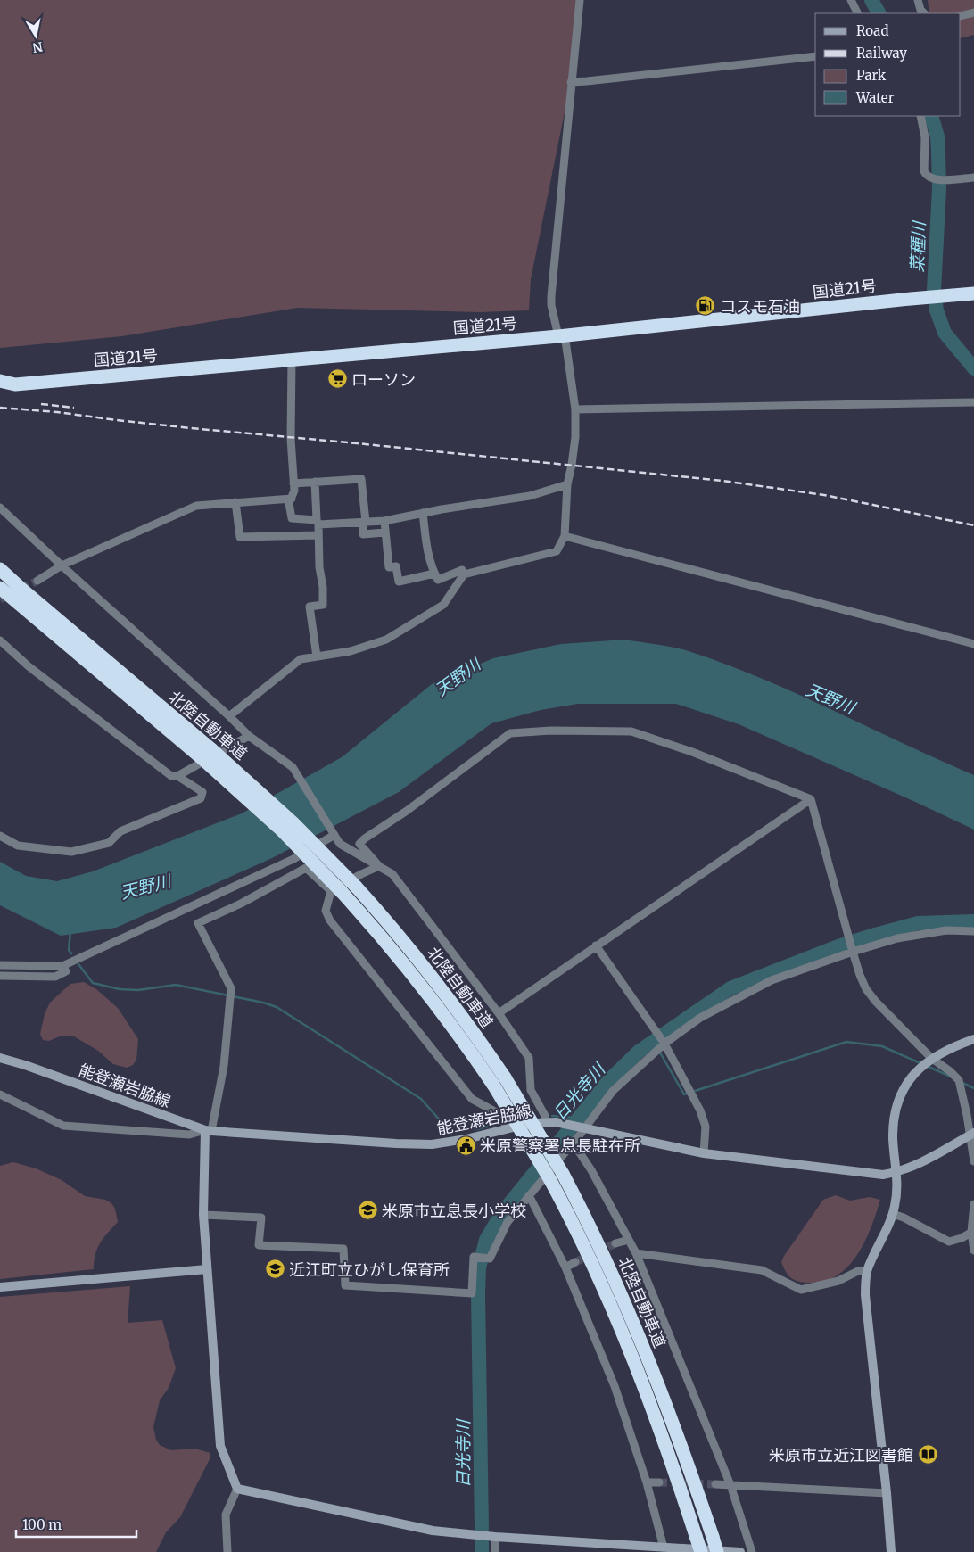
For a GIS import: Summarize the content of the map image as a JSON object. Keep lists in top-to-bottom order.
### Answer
{
  "streets": {
    "highway": ["国道21号", "北陸自動車道"],
    "street": ["能登瀬岩脇線"]
  },
  "water": ["菜種川", "天野川", "日光寺川"],
  "places": {
    "fuel station": ["コスモ石油"],
    "supermarket": ["ローソン"],
    "public building": ["米原警察署息長駐在所"],
    "school or university": ["米原市立息長小学校", "近江町立ひがし保育所"],
    "library": ["米原市立近江図書館"]
  },
  "legend": [
    "Road",
    "Railway",
    "Park",
    "Water"
  ],
  "scale_bar": "100 m",
  "north": "bottom"
}
